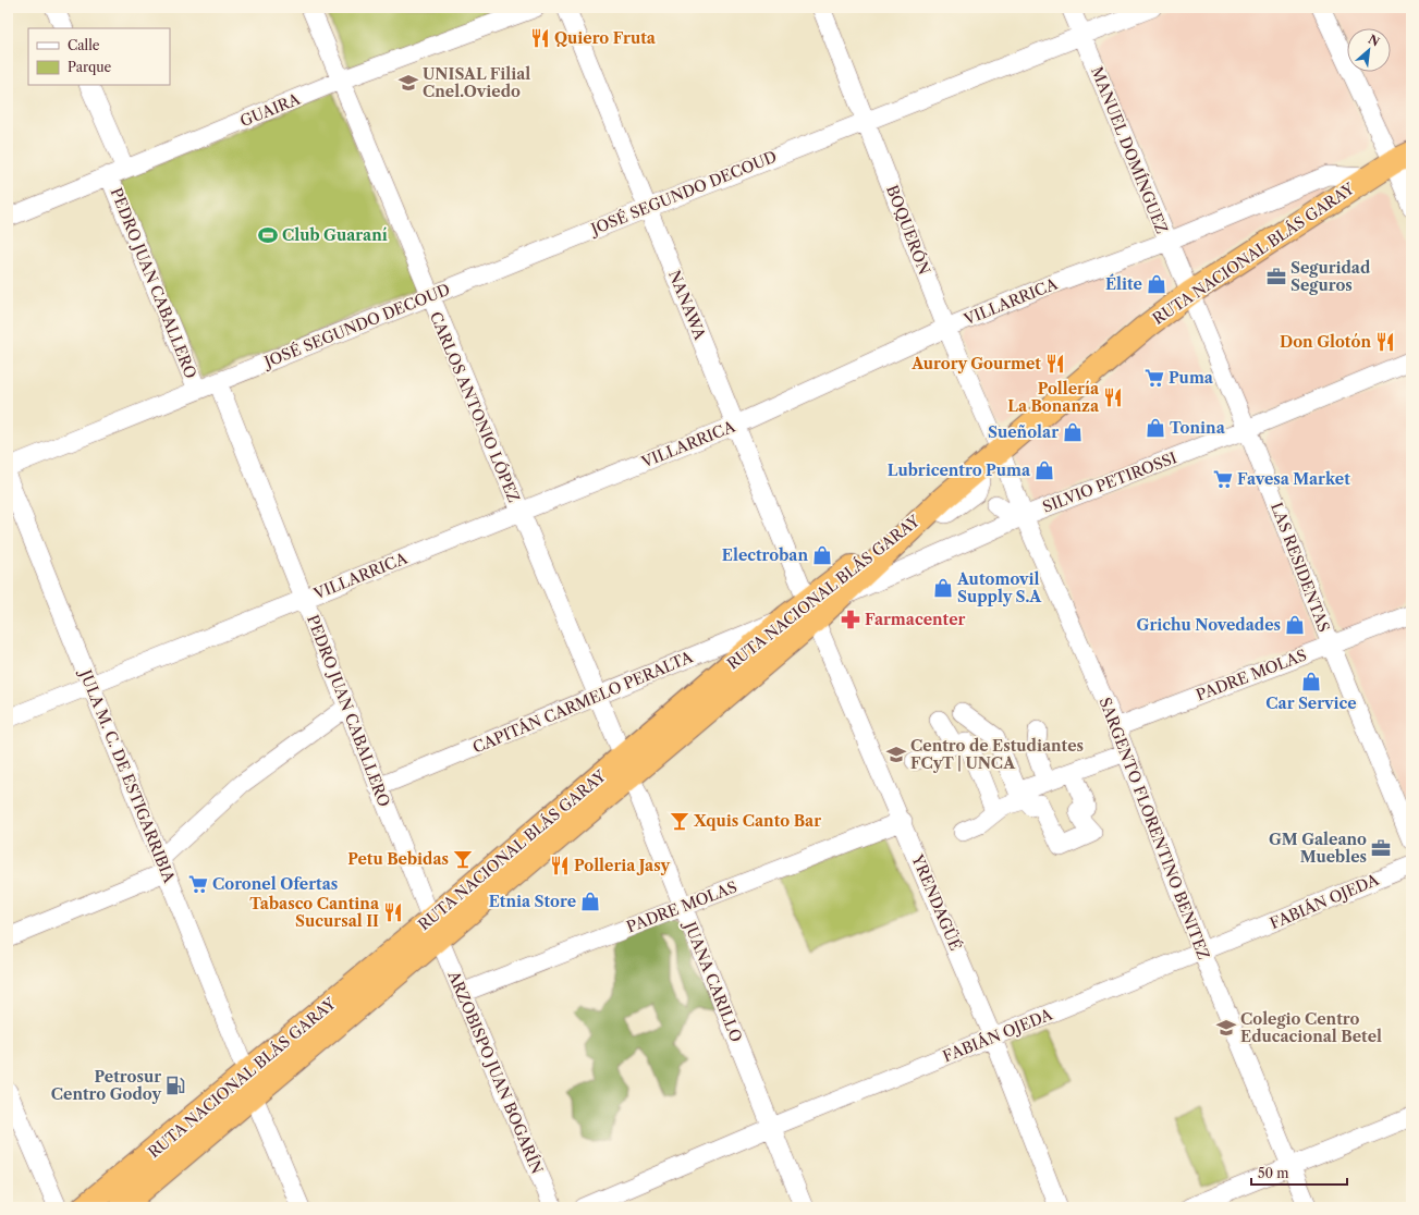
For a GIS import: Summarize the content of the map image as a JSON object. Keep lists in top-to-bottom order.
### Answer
{
  "streets": {
    "highway": ["RUTA NACIONAL BLÁS GARAY"],
    "street": [
      "GUAIRA",
      "MANUEL DOMÍNGUEZ",
      "JOSÉ SEGUNDO DECOUD",
      "BOQUERÓN",
      "PEDRO JUAN CABALLERO",
      "VILLARRICA",
      "NANAWA",
      "CARLOS ANTONIO LÓPEZ",
      "SILVIO PETIROSSI",
      "LAS RESIDENTAS",
      "PADRE MOLAS",
      "CAPITÁN CARMELO PERALTA",
      "JULA M. C. DE ESTIGARRIBIA",
      "SARGENTO FLORENTINO BENITEZ",
      "FABIÁN OJEDA",
      "YRENDAGÜÉ",
      "JUANA CARILLO",
      "ARZOBISPO JUAN BOGARÍN"
    ]
  },
  "crossings": [
    ["GUAIRA", "PEDRO JUAN CABALLERO"],
    ["GUAIRA", "CARLOS ANTONIO LÓPEZ"],
    ["MANUEL DOMÍNGUEZ", "JOSÉ SEGUNDO DECOUD"],
    ["MANUEL DOMÍNGUEZ", "RUTA NACIONAL BLÁS GARAY"],
    ["MANUEL DOMÍNGUEZ", "VILLARRICA"],
    ["MANUEL DOMÍNGUEZ", "LAS RESIDENTAS"],
    ["JOSÉ SEGUNDO DECOUD", "BOQUERÓN"],
    ["JOSÉ SEGUNDO DECOUD", "PEDRO JUAN CABALLERO"],
    ["JOSÉ SEGUNDO DECOUD", "NANAWA"],
    ["JOSÉ SEGUNDO DECOUD", "CARLOS ANTONIO LÓPEZ"],
    ["BOQUERÓN", "RUTA NACIONAL BLÁS GARAY"],
    ["BOQUERÓN", "VILLARRICA"],
    ["BOQUERÓN", "SARGENTO FLORENTINO BENITEZ"],
    ["RUTA NACIONAL BLÁS GARAY", "PEDRO JUAN CABALLERO"],
    ["RUTA NACIONAL BLÁS GARAY", "VILLARRICA"],
    ["RUTA NACIONAL BLÁS GARAY", "NANAWA"],
    ["RUTA NACIONAL BLÁS GARAY", "CARLOS ANTONIO LÓPEZ"],
    ["RUTA NACIONAL BLÁS GARAY", "SILVIO PETIROSSI"],
    ["RUTA NACIONAL BLÁS GARAY", "LAS RESIDENTAS"],
    ["RUTA NACIONAL BLÁS GARAY", "CAPITÁN CARMELO PERALTA"],
    ["RUTA NACIONAL BLÁS GARAY", "JULA M. C. DE ESTIGARRIBIA"],
    ["RUTA NACIONAL BLÁS GARAY", "SARGENTO FLORENTINO BENITEZ"],
    ["RUTA NACIONAL BLÁS GARAY", "YRENDAGÜÉ"],
    ["RUTA NACIONAL BLÁS GARAY", "JUANA CARILLO"],
    ["RUTA NACIONAL BLÁS GARAY", "ARZOBISPO JUAN BOGARÍN"],
    ["PEDRO JUAN CABALLERO", "VILLARRICA"],
    ["PEDRO JUAN CABALLERO", "CAPITÁN CARMELO PERALTA"],
    ["PEDRO JUAN CABALLERO", "ARZOBISPO JUAN BOGARÍN"],
    ["VILLARRICA", "NANAWA"],
    ["VILLARRICA", "CARLOS ANTONIO LÓPEZ"],
    ["VILLARRICA", "JULA M. C. DE ESTIGARRIBIA"],
    ["NANAWA", "YRENDAGÜÉ"],
    ["CARLOS ANTONIO LÓPEZ", "CAPITÁN CARMELO PERALTA"],
    ["CARLOS ANTONIO LÓPEZ", "JUANA CARILLO"],
    ["SILVIO PETIROSSI", "LAS RESIDENTAS"],
    ["SILVIO PETIROSSI", "SARGENTO FLORENTINO BENITEZ"],
    ["LAS RESIDENTAS", "PADRE MOLAS"],
    ["PADRE MOLAS", "SARGENTO FLORENTINO BENITEZ"],
    ["PADRE MOLAS", "YRENDAGÜÉ"],
    ["PADRE MOLAS", "JUANA CARILLO"],
    ["PADRE MOLAS", "ARZOBISPO JUAN BOGARÍN"],
    ["SARGENTO FLORENTINO BENITEZ", "FABIÁN OJEDA"],
    ["FABIÁN OJEDA", "YRENDAGÜÉ"],
    ["FABIÁN OJEDA", "JUANA CARILLO"]
  ],
  "places": {
    "restaurant": [
      "Quiero Fruta",
      "Don Glotón",
      "Aurory Gourmet",
      "Pollería La Bonanza",
      "Polleria Jasy",
      "Tabasco Cantina Sucursal II"
    ],
    "school or university": ["UNISAL Filial Cnel.Oviedo", "Centro de Estudiantes FCyT | UNCA", "Colegio Centro Educacional Betel"],
    "sports": ["Club Guaraní"],
    "office": ["Seguridad Seguros", "GM Galeano Muebles"],
    "shop": [
      "Élite",
      "Tonina",
      "Sueñolar",
      "Lubricentro Puma",
      "Electroban",
      "Automovil Supply S.A",
      "Grichu Novedades",
      "Car Service",
      "Etnia Store"
    ],
    "supermarket": ["Puma", "Favesa Market", "Coronel Ofertas"],
    "pharmacy": ["Farmacenter"],
    "bar": ["Xquis Canto Bar", "Petu Bebidas"],
    "fuel station": ["Petrosur Centro Godoy"]
  },
  "legend": ["Calle", "Parque"],
  "scale_bar": "50 m",
  "north": "top right"
}
